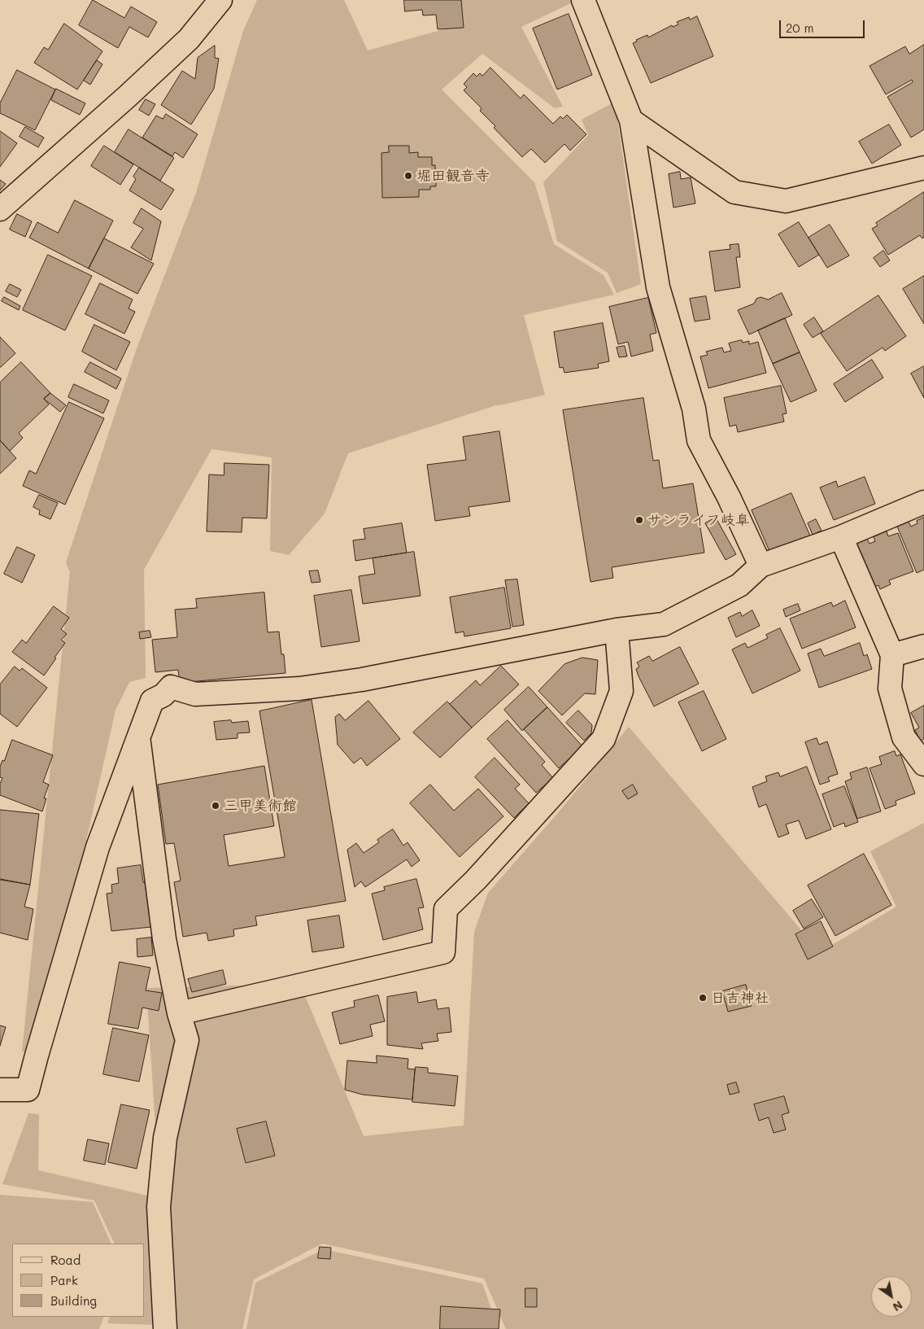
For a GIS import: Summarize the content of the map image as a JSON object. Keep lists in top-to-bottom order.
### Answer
{
  "places": [
    "堀田観音寺",
    "サンライフ岐阜",
    "三甲美術館",
    "日吉神社"
  ],
  "legend": ["Road", "Park", "Building"],
  "scale_bar": "20 m",
  "north": "bottom right"
}
